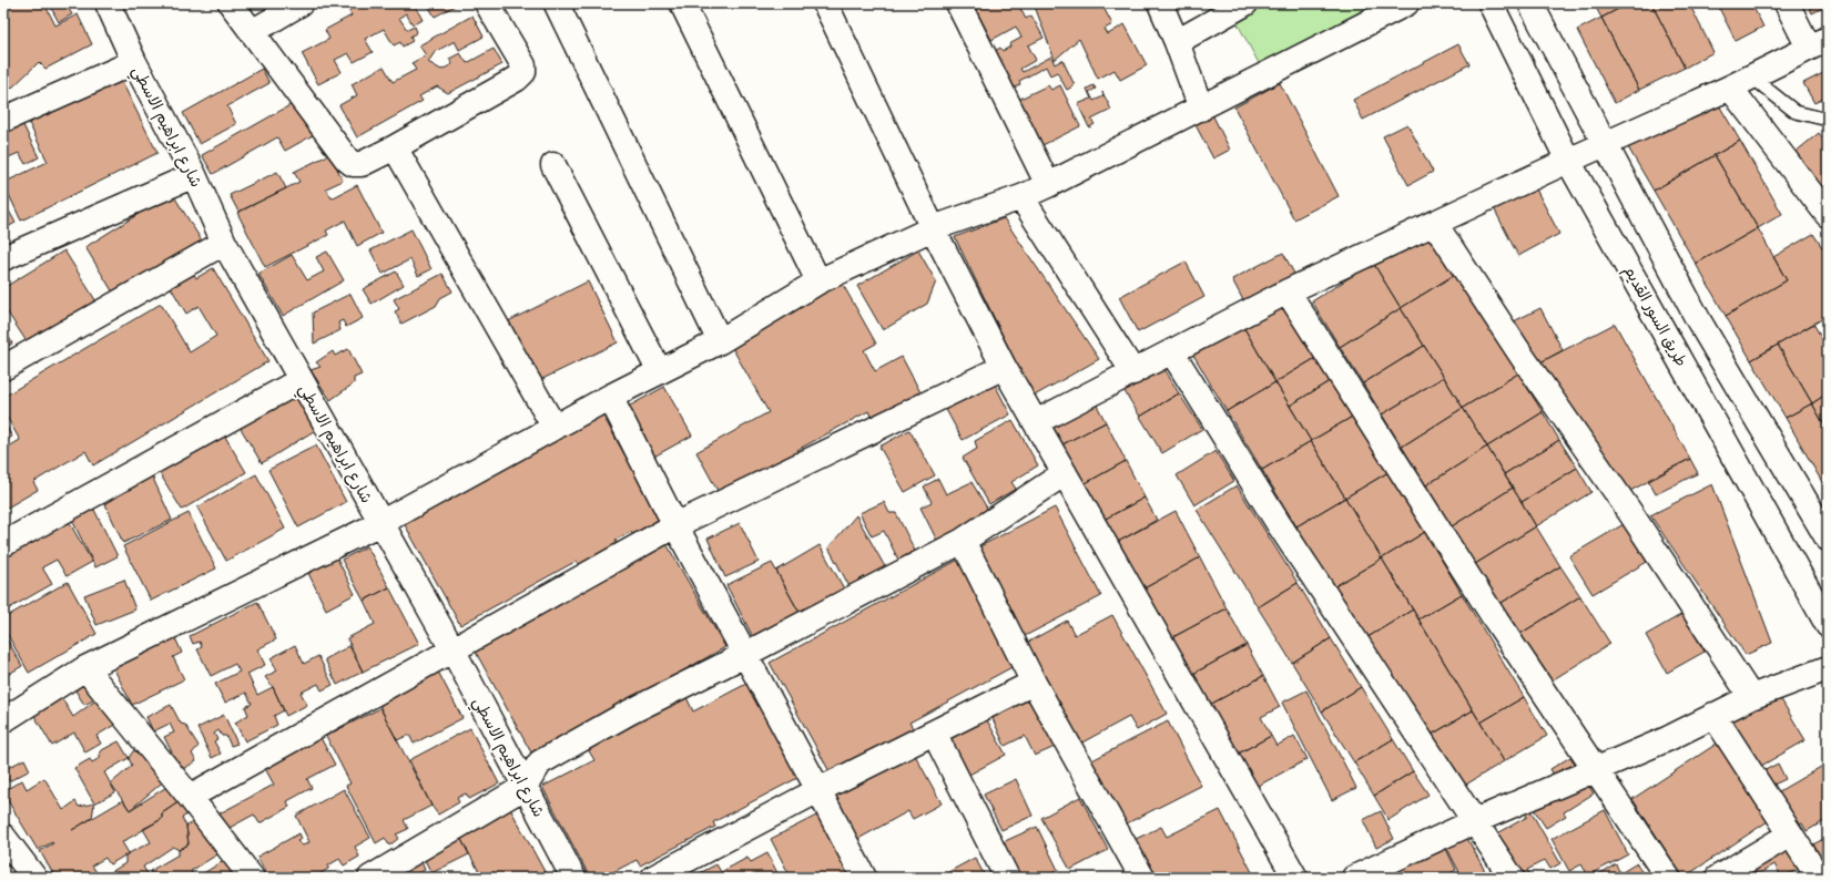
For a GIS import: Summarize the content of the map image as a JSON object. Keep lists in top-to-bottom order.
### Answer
{
  "streets": {
    "street": ["شارع ابراهيم الاسطي", "طريق السور القديم"]
  }
}
